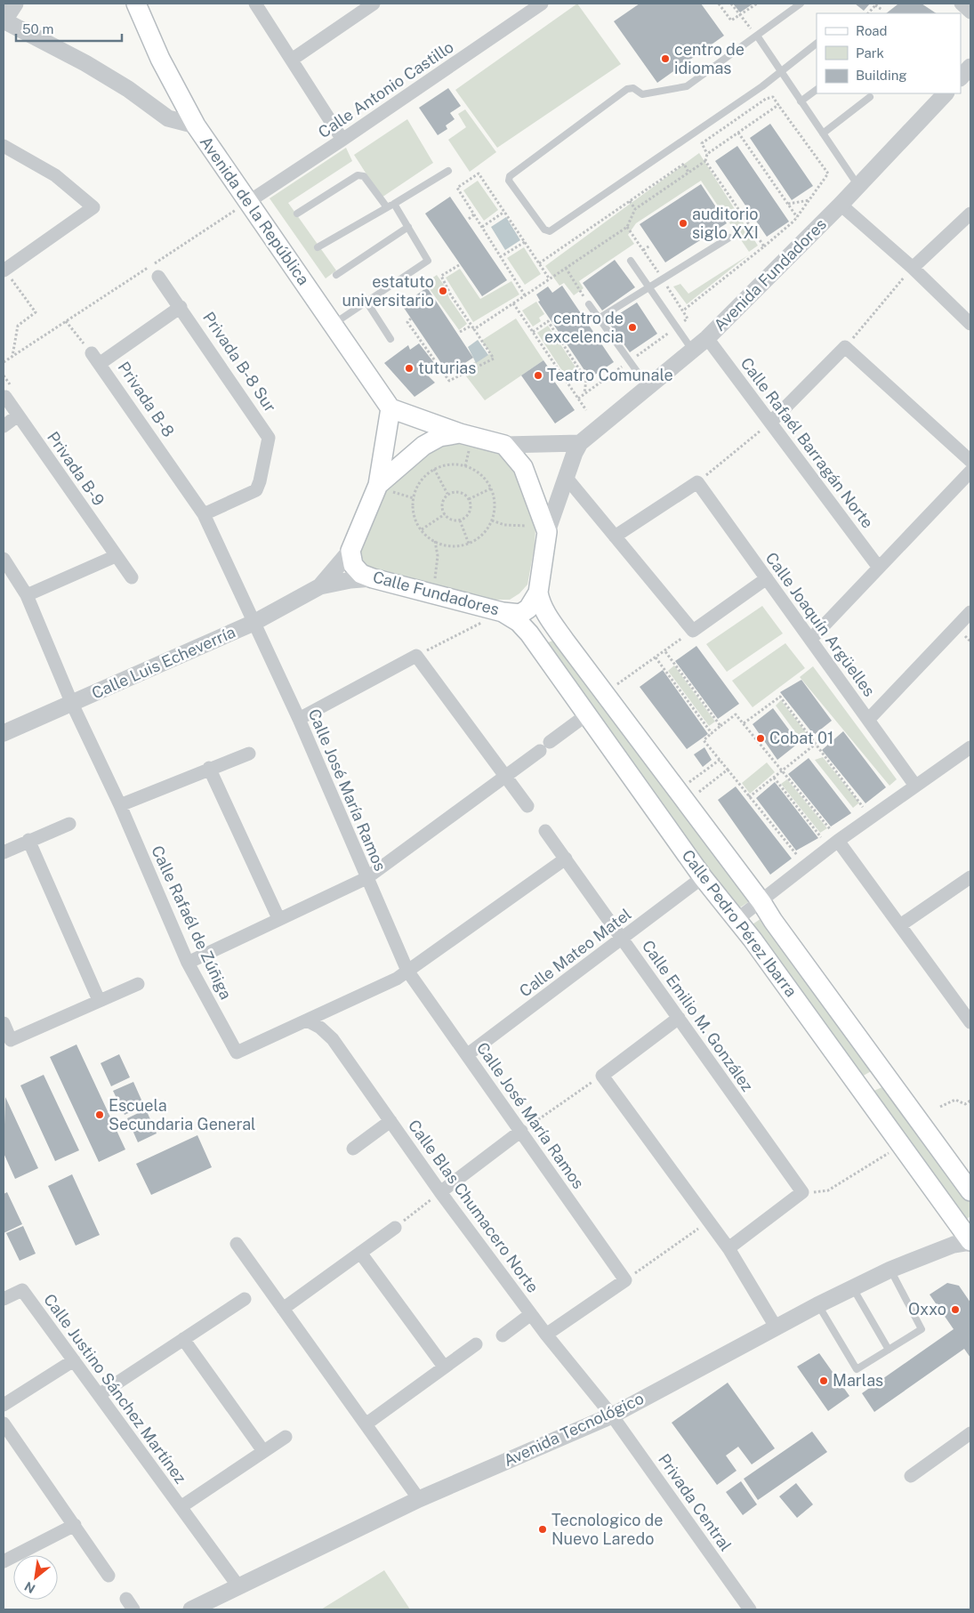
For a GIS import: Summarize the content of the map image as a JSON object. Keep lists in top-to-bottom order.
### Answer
{
  "streets": {
    "main road": ["Avenida de la República", "Calle Fundadores", "Calle Pedro Pérez Ibarra"],
    "street": [
      "Calle Antonio Castillo",
      "Avenida Fundadores",
      "Privada B-8 Sur",
      "Privada B-8",
      "Calle Rafaél Barragán Norte",
      "Privada B-9",
      "Calle Joaquín Argüelles",
      "Calle Luis Echeverría",
      "Calle José María Ramos",
      "Calle Rafaél de Zúñiga",
      "Calle Mateo Matel",
      "Calle Emilio M. González",
      "Calle Blas Chumacero Norte",
      "Calle Justino Sánchez Martínez",
      "Avenida Tecnológico",
      "Privada Central"
    ]
  },
  "crossings": [
    ["Calle Antonio Castillo", "Avenida de la República"],
    ["Avenida Fundadores", "Calle Rafaél Barragán Norte"],
    ["Avenida Fundadores", "Calle Fundadores"],
    ["Privada B-8 Sur", "Privada B-8"],
    ["Privada B-8", "Calle Luis Echeverría"],
    ["Privada B-8", "Calle José María Ramos"],
    ["Calle Fundadores", "Calle Luis Echeverría"],
    ["Calle Fundadores", "Calle Pedro Pérez Ibarra"],
    ["Calle Luis Echeverría", "Calle José María Ramos"],
    ["Calle Luis Echeverría", "Calle Rafaél de Zúñiga"],
    ["Calle José María Ramos", "Calle Mateo Matel"],
    ["Calle Rafaél de Zúñiga", "Calle Blas Chumacero Norte"],
    ["Calle Pedro Pérez Ibarra", "Calle Mateo Matel"],
    ["Calle Pedro Pérez Ibarra", "Avenida Tecnológico"],
    ["Calle Mateo Matel", "Calle Emilio M. González"],
    ["Calle Blas Chumacero Norte", "Avenida Tecnológico"],
    ["Calle Blas Chumacero Norte", "Privada Central"],
    ["Calle Justino Sánchez Martínez", "Avenida Tecnológico"],
    ["Avenida Tecnológico", "Privada Central"]
  ],
  "places": [
    "centro de idiomas",
    "auditorio siglo XXI",
    "estatuto universitario",
    "centro de excelencia",
    "tuturias",
    "Teatro Comunale",
    "Cobat 01",
    "Escuela Secundaria General",
    "Oxxo",
    "Marlas",
    "Tecnologico de Nuevo Laredo"
  ],
  "legend": ["Road", "Park", "Building"],
  "scale_bar": "50 m",
  "north": "bottom left"
}
